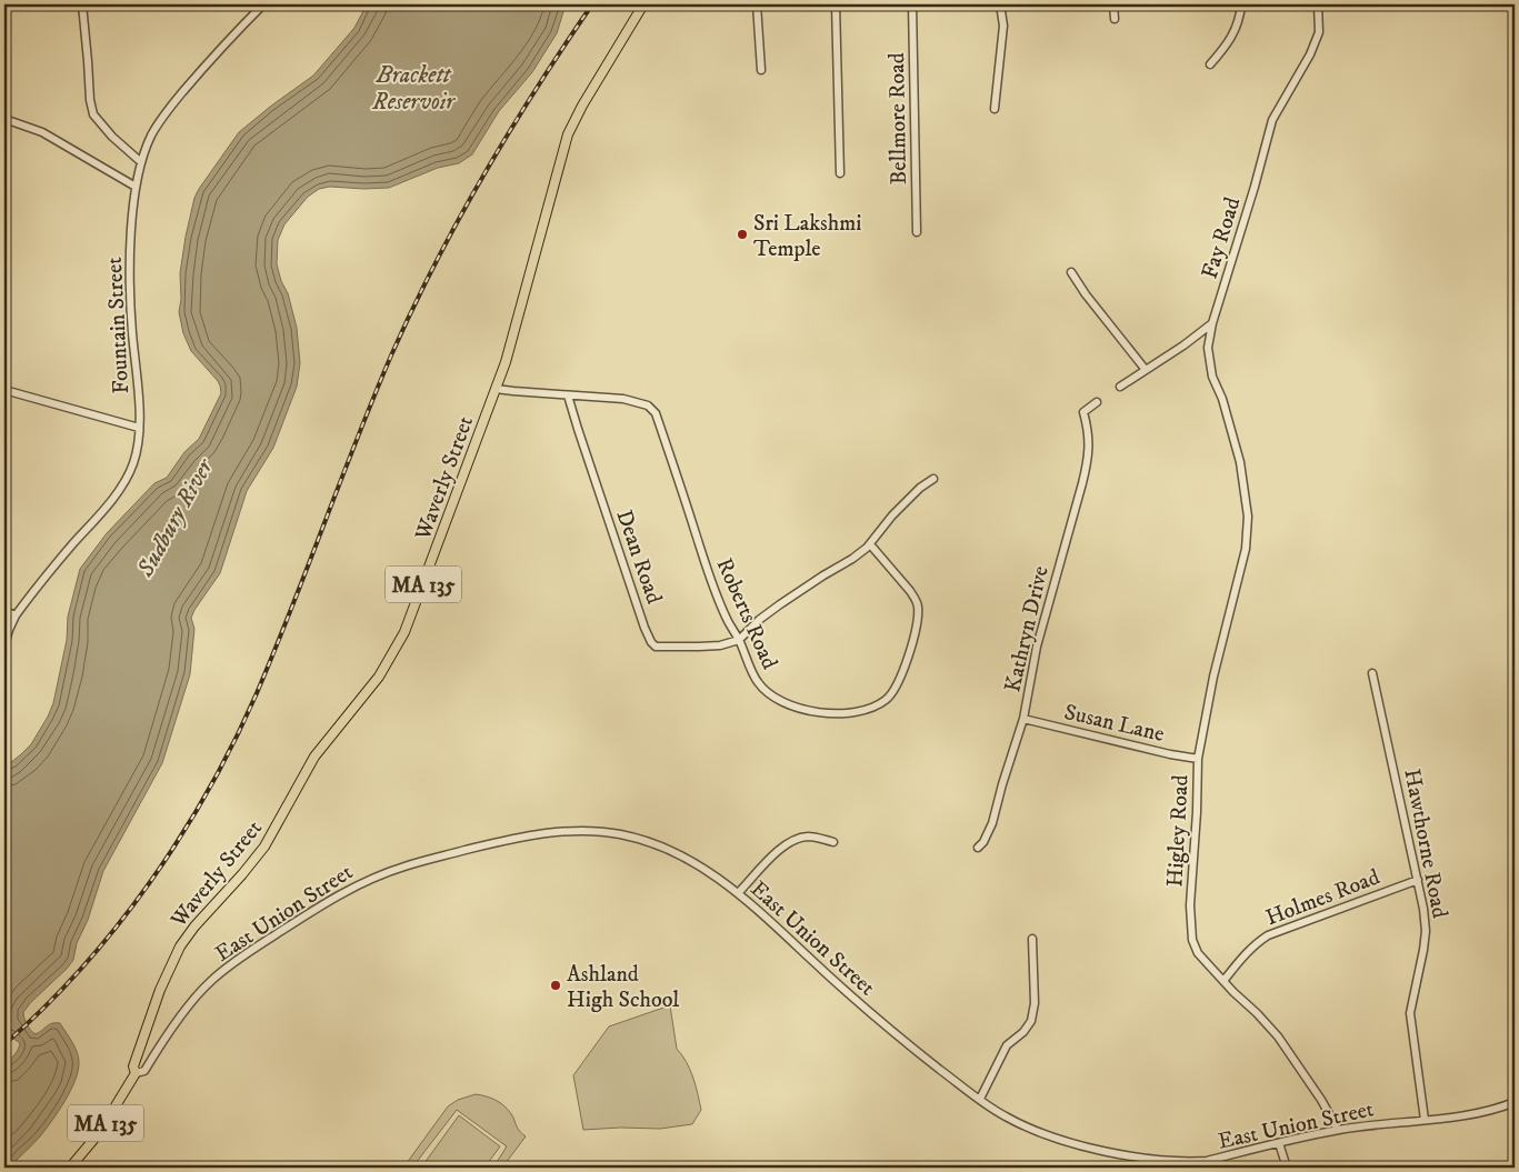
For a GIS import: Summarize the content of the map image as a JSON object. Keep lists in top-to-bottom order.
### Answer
{
  "streets": {
    "main road": ["Waverly Street", "MA 135"],
    "street": [
      "Bellmore Road",
      "Fay Road",
      "Fountain Street",
      "Dean Road",
      "Roberts Road",
      "Kathryn Drive",
      "Susan Lane",
      "Higley Road",
      "Hawthorne Road",
      "Holmes Road",
      "East Union Street"
    ]
  },
  "crossings": [
    ["Fay Road", "Higley Road"],
    ["Waverly Street", "MA 135"],
    ["Waverly Street", "Roberts Road"],
    ["Waverly Street", "East Union Street"],
    ["Dean Road", "Roberts Road"],
    ["MA 135", "East Union Street"],
    ["Kathryn Drive", "Susan Lane"],
    ["Susan Lane", "Higley Road"],
    ["Higley Road", "Holmes Road"],
    ["Higley Road", "East Union Street"],
    ["Hawthorne Road", "Holmes Road"],
    ["Hawthorne Road", "East Union Street"]
  ],
  "water": ["Brackett Reservoir", "Sudbury River"],
  "places": ["Sri Lakshmi Temple", "Ashland High School"]
}
